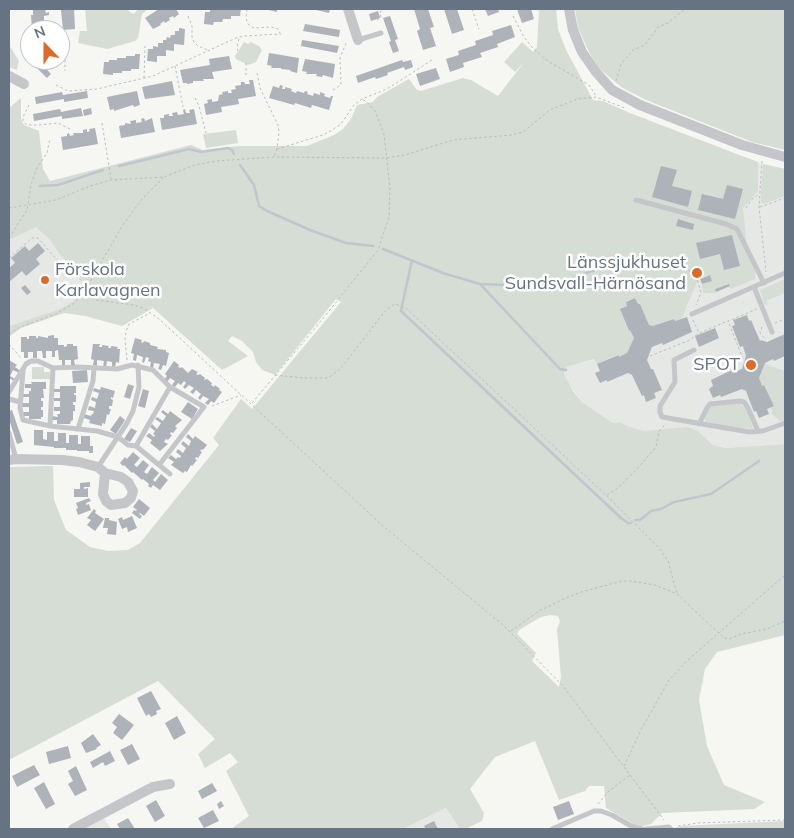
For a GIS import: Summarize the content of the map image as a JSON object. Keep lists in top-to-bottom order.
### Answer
{
  "places": ["Länssjukhuset Sundsvall-Härnösand", "Förskola Karlavagnen", "SPOT"],
  "north": "top"
}
